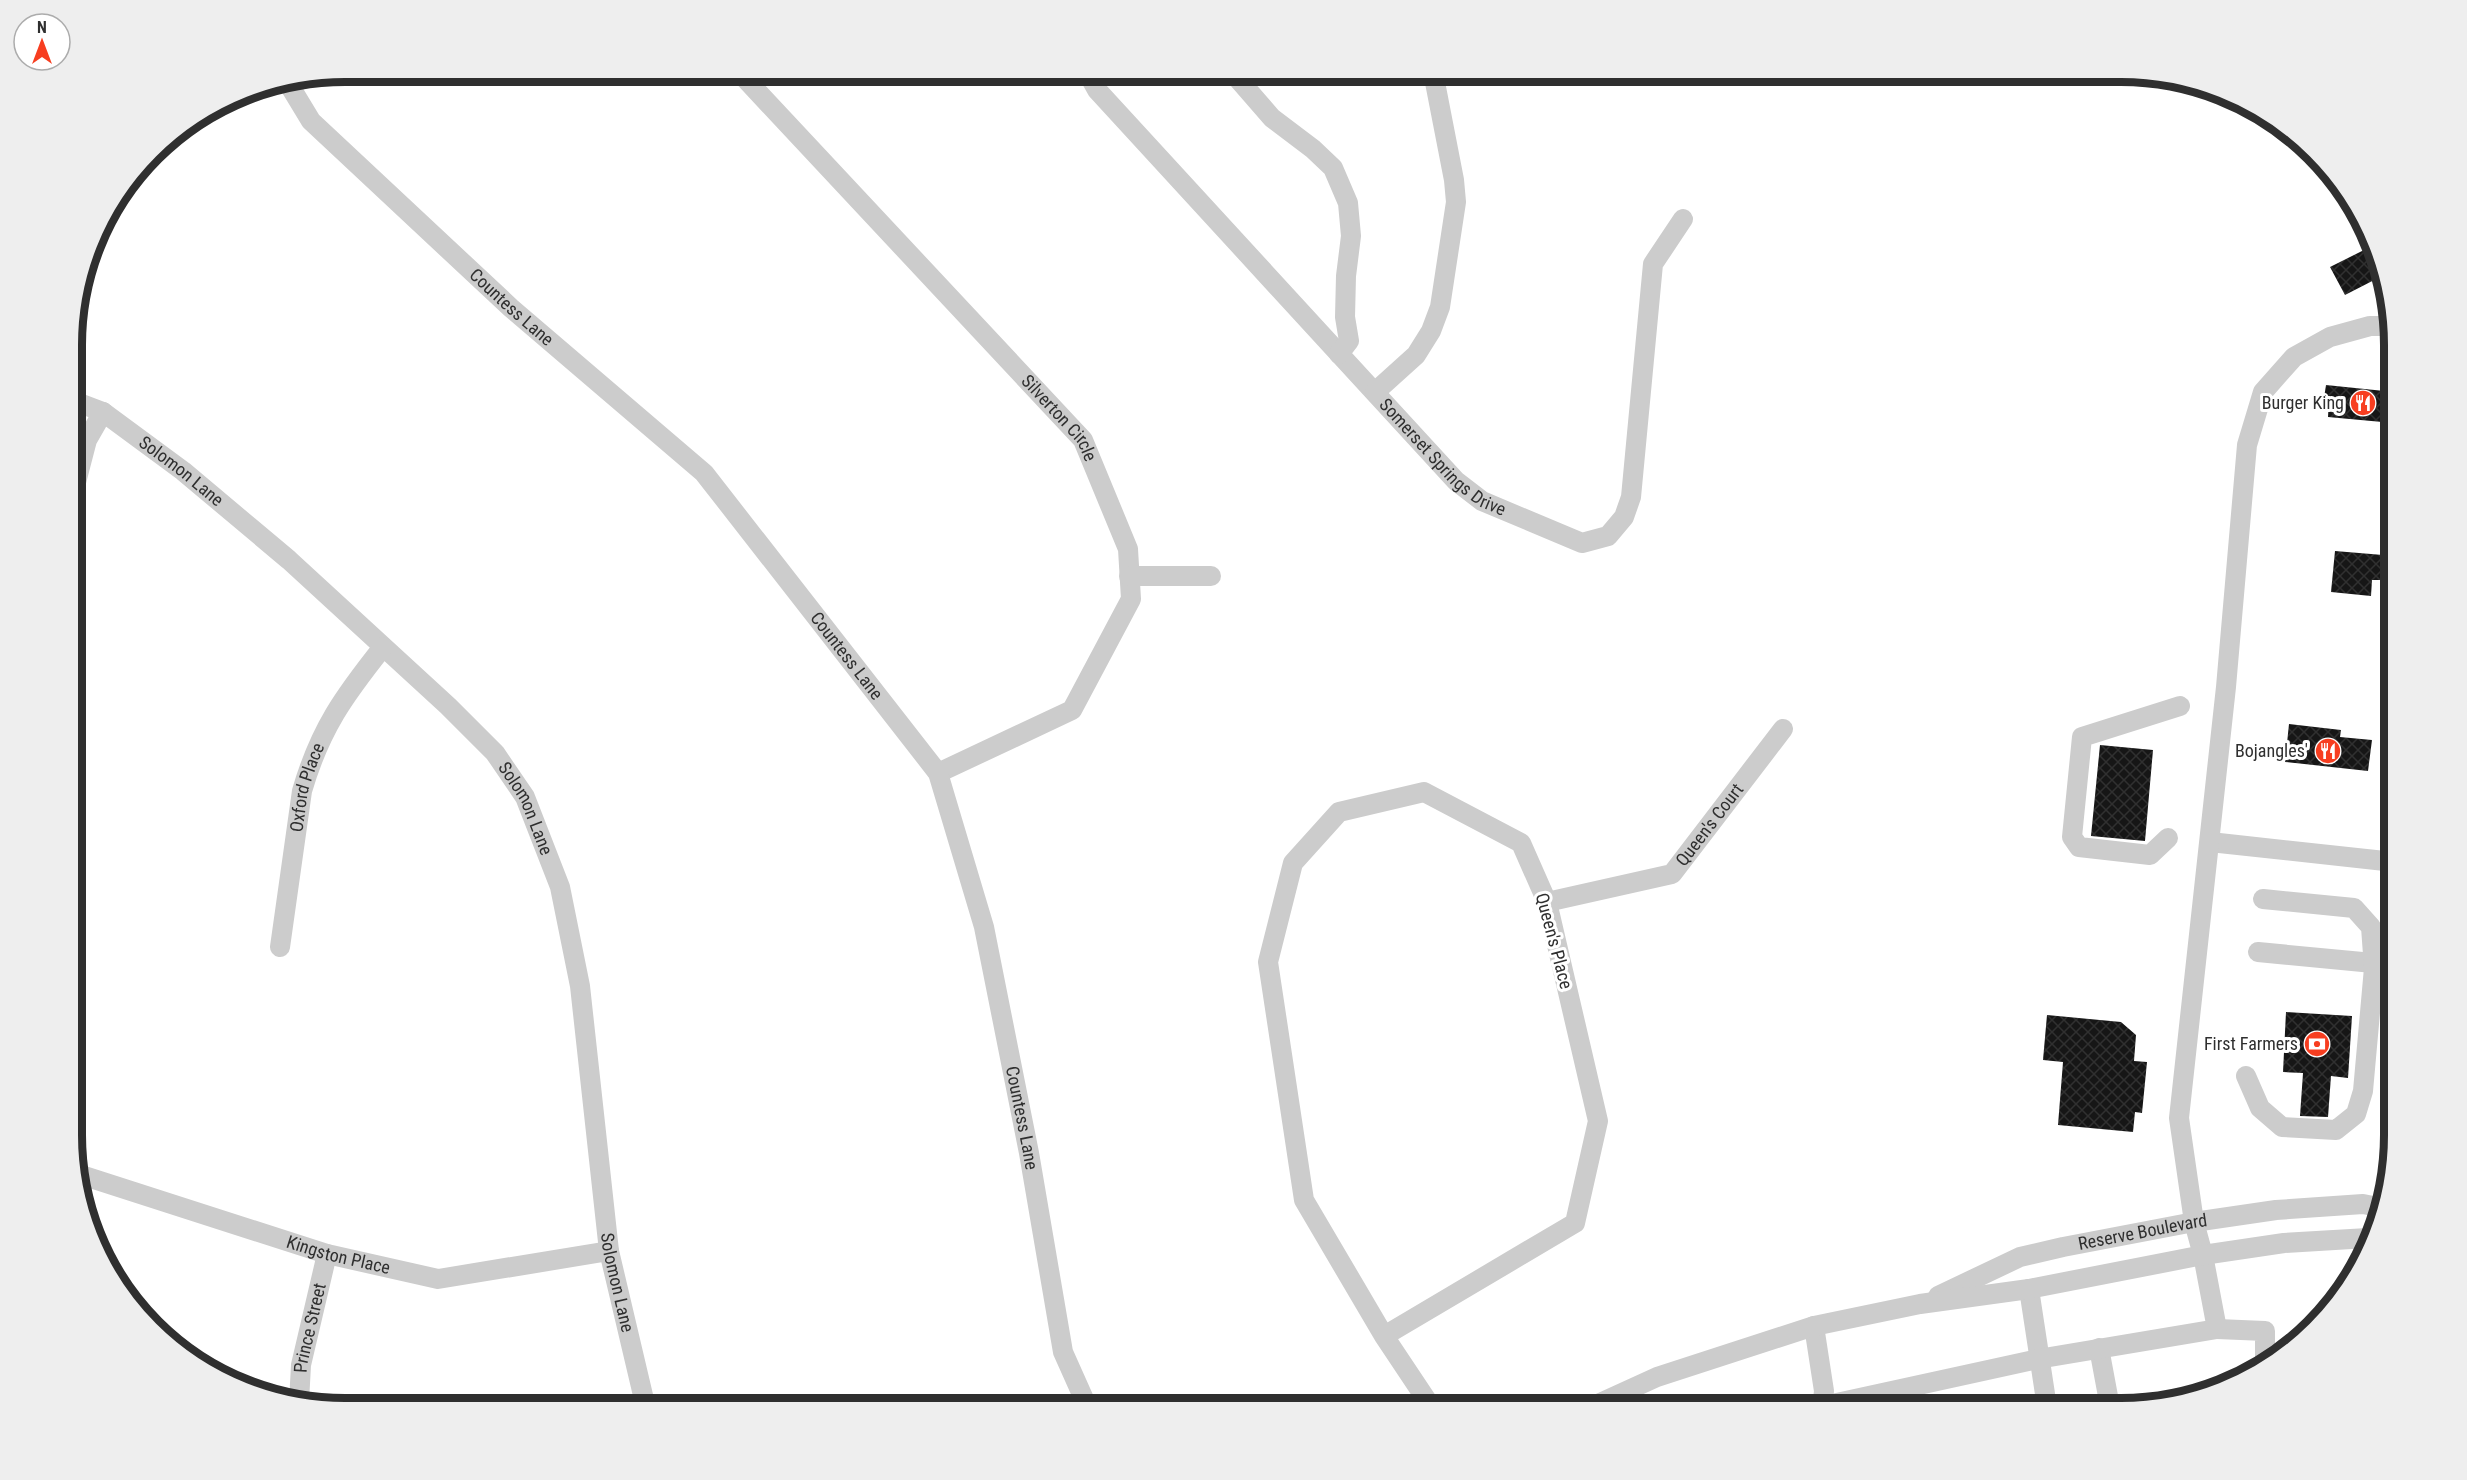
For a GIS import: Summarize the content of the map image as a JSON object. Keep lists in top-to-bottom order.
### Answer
{
  "streets": {
    "street": [
      "Countess Lane",
      "Silverton Circle",
      "Somerset Springs Drive",
      "Solomon Lane",
      "Oxford Place",
      "Queen's Court",
      "Queen's Place",
      "Reserve Boulevard",
      "Kingston Place",
      "Prince Street"
    ]
  },
  "crossings": [
    ["Countess Lane", "Silverton Circle"],
    ["Solomon Lane", "Oxford Place"],
    ["Solomon Lane", "Kingston Place"],
    ["Queen's Court", "Queen's Place"],
    ["Kingston Place", "Prince Street"]
  ],
  "places": {
    "restaurant": ["Burger King", "Bojangles'"],
    "bank": ["First Farmers"]
  },
  "north": "top"
}
